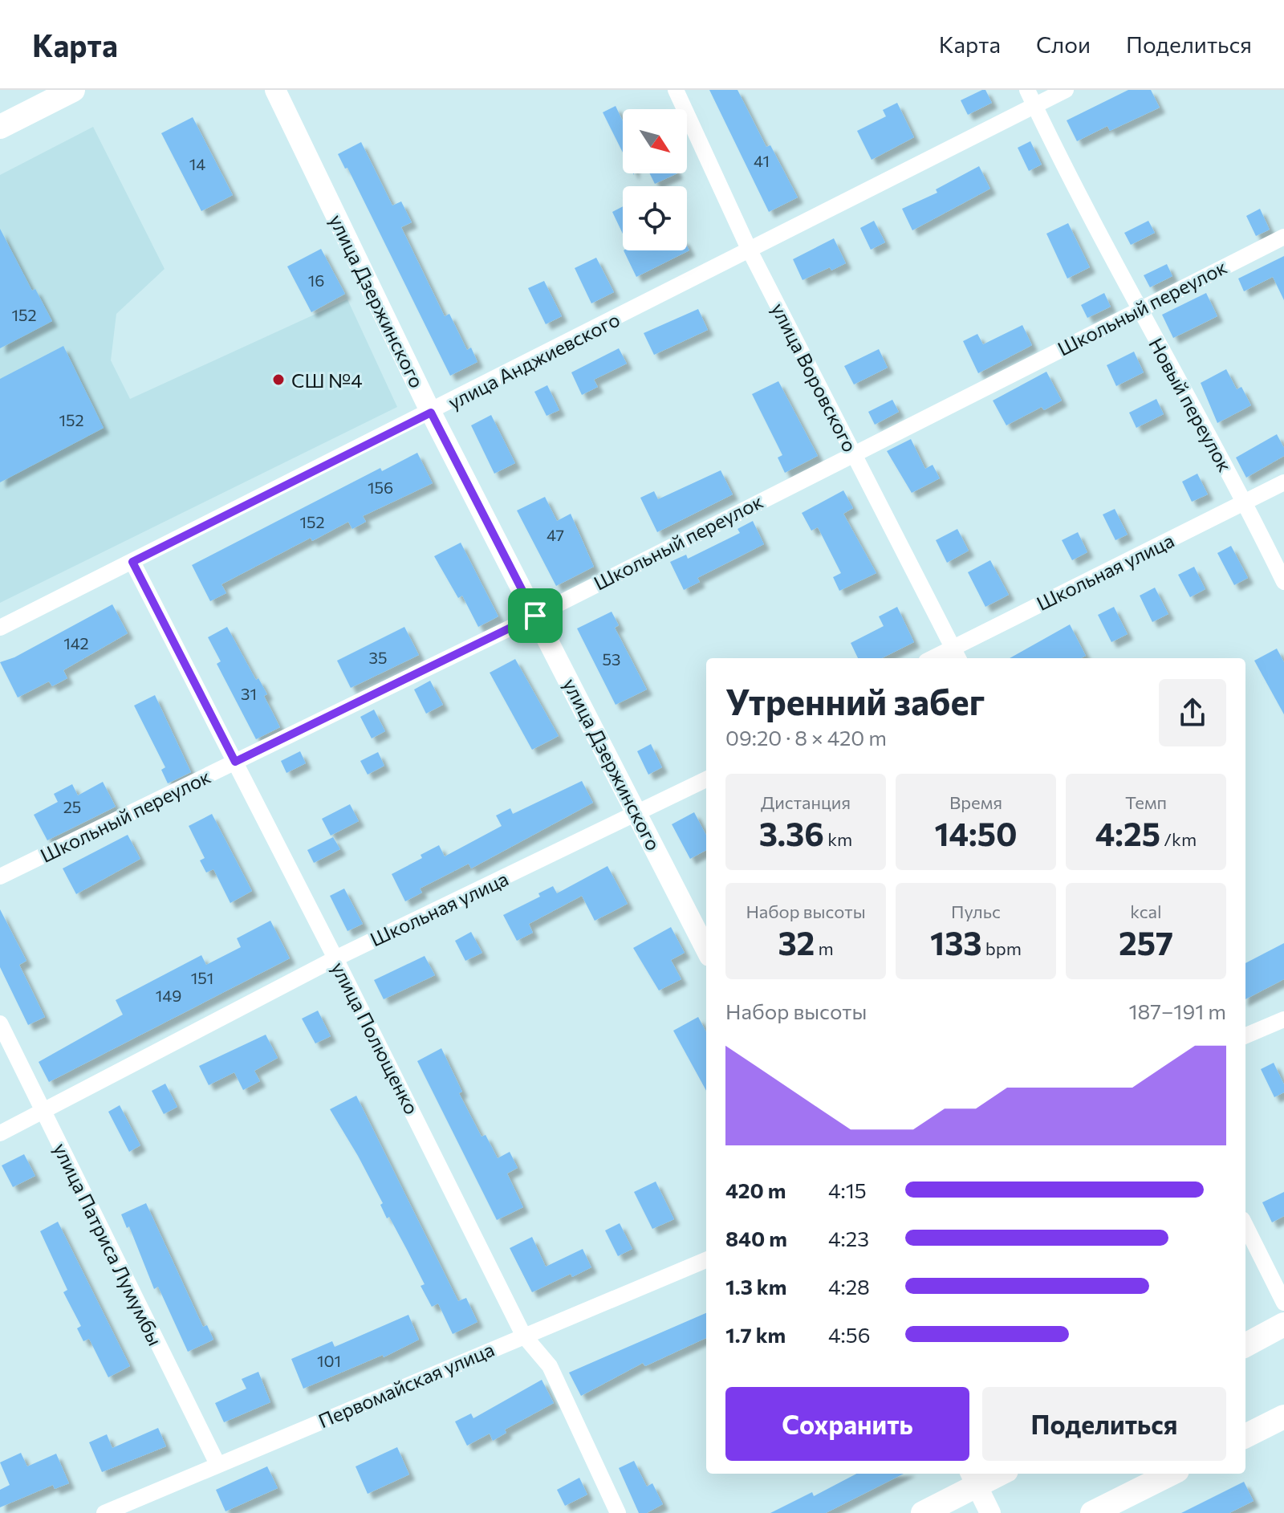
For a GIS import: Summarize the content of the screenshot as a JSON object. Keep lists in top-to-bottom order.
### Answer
{
  "streets": {
    "street": [
      "улица Дзержинского",
      "Школьный переулок",
      "улица Анджиевского",
      "улица Воровского",
      "Новый переулок",
      "Школьная улица",
      "улица Полющенко",
      "улица Патриса Лумумбы",
      "Первомайская улица"
    ]
  },
  "crossings": [
    ["улица Дзержинского", "Школьный переулок"],
    ["улица Дзержинского", "улица Анджиевского"],
    ["улица Дзержинского", "Школьная улица"],
    ["Школьный переулок", "улица Воровского"],
    ["Школьный переулок", "Новый переулок"],
    ["Школьный переулок", "улица Полющенко"],
    ["улица Анджиевского", "улица Воровского"],
    ["улица Анджиевского", "Новый переулок"],
    ["улица Анджиевского", "улица Полющенко"],
    ["улица Воровского", "Школьная улица"],
    ["Новый переулок", "Школьная улица"],
    ["Школьная улица", "улица Полющенко"],
    ["Школьная улица", "улица Патриса Лумумбы"],
    ["улица Полющенко", "Первомайская улица"],
    ["улица Патриса Лумумбы", "Первомайская улица"]
  ],
  "places": ["СШ №4"],
  "house_numbers": [
    "41",
    "14",
    "16",
    "152",
    "152",
    "156",
    "152",
    "47",
    "142",
    "35",
    "53",
    "31",
    "25",
    "151",
    "149",
    "101"
  ],
  "north": "bottom right",
  "page": {
    "header": "Карта",
    "nav": ["Карта", "Слои", "Поделиться"],
    "heading": ["Утренний забег", "09:20 · 8 × 420 m"],
    "stats": [
      ["Дистанция", "3.36 km"],
      ["Время", "14:50"],
      ["Темп", "4:25 /km"],
      ["Набор высоты", "32 m"],
      ["Пульс", "133 bpm"],
      ["kcal", "257"]
    ],
    "chart": ["Набор высоты", "187–191 m"],
    "list": [
      {
        "name": "420 m",
        "note": "4:15"
      },
      {
        "name": "840 m",
        "note": "4:23"
      },
      {
        "name": "1.3 km",
        "note": "4:28"
      },
      {
        "name": "1.7 km",
        "note": "4:56"
      }
    ],
    "buttons": ["Сохранить", "Поделиться"]
  }
}
